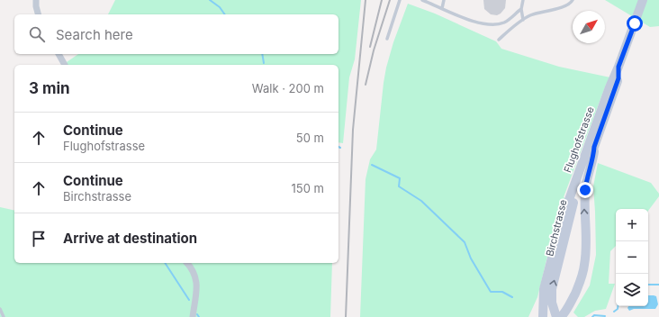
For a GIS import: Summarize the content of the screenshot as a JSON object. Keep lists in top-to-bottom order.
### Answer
{
  "streets": {
    "main road": ["Flughofstrasse", "Birchstrasse"]
  },
  "crossings": [
    ["Flughofstrasse", "Birchstrasse"]
  ],
  "one_way": ["Birchstrasse"],
  "north": "top right",
  "page": {
    "search": "Search here",
    "heading": ["3 min", "Walk · 200 m"],
    "list": [
      ["Continue", "Flughofstrasse", "50 m"],
      ["Continue", "Birchstrasse", "150 m"],
      "Arrive at destination"
    ],
    "map_buttons": ["+", "−"]
  }
}
